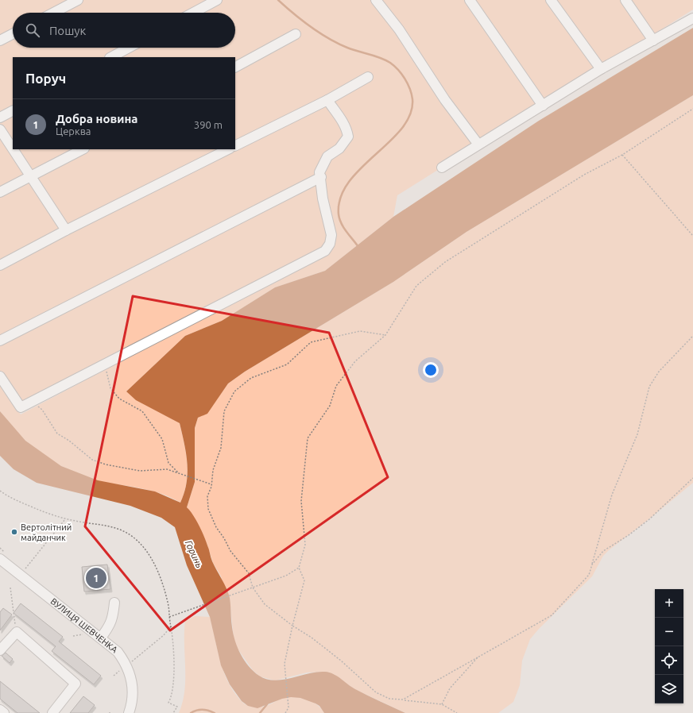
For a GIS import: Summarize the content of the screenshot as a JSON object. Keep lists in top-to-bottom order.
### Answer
{
  "streets": {
    "street": ["ВУЛИЦЯ ШЕВЧЕНКА"]
  },
  "water": ["Горинь"],
  "places": ["Вертолітний майданчик"],
  "page": {
    "search": "Пошук",
    "heading": "Поруч",
    "list": [
      {
        "mark": "1",
        "name": "Добра новина",
        "note": "Церква",
        "value": "390 m"
      }
    ],
    "pins": "1",
    "map_buttons": ["+", "−"]
  }
}
